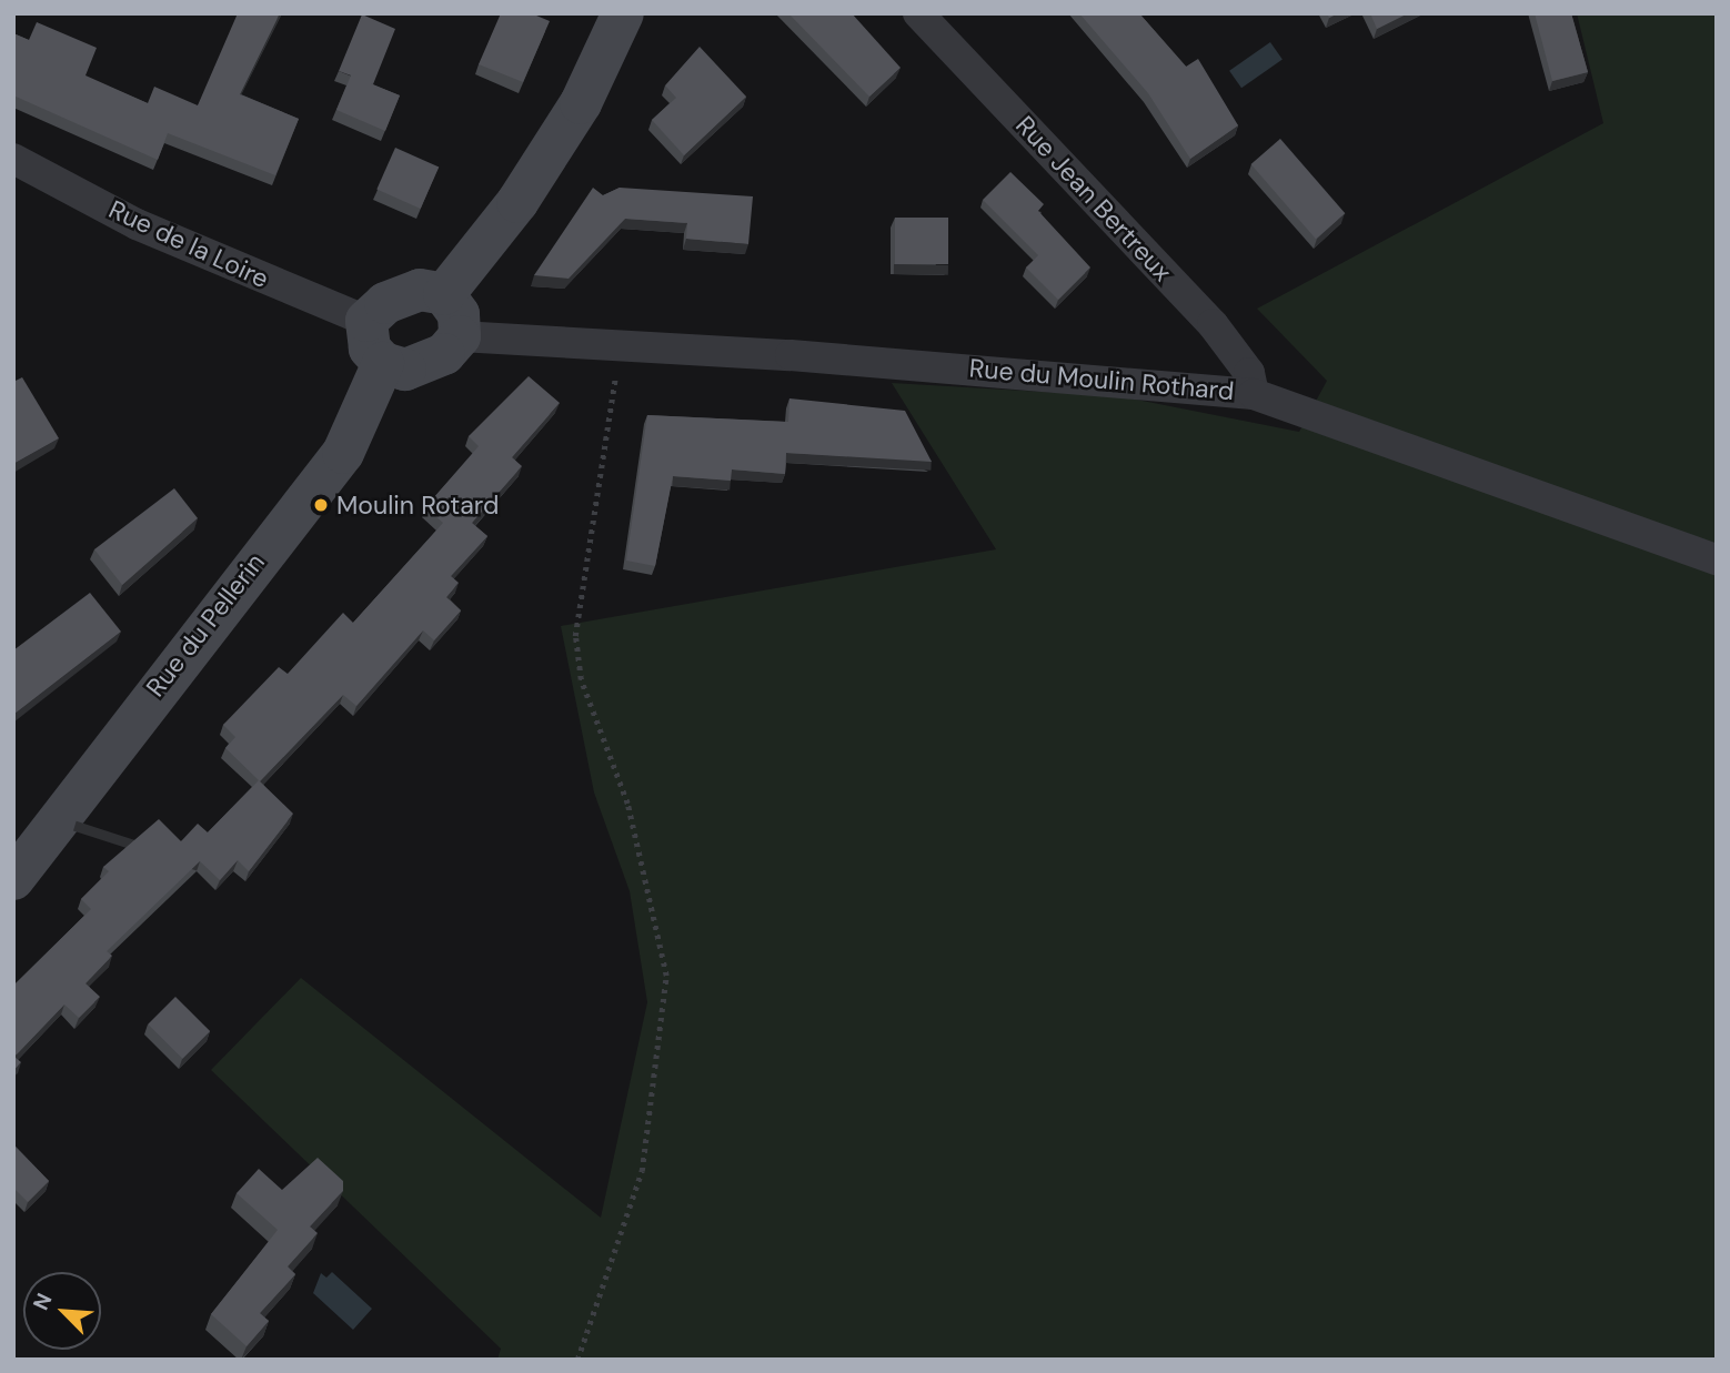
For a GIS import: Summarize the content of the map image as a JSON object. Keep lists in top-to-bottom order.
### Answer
{
  "streets": {
    "main road": ["Rue du Pellerin"],
    "street": ["Rue Jean Bertreux", "Rue de la Loire", "Rue du Moulin Rothard"]
  },
  "crossings": [
    ["Rue Jean Bertreux", "Rue du Moulin Rothard"],
    ["Rue de la Loire", "Rue du Moulin Rothard"],
    ["Rue de la Loire", "Rue du Pellerin"],
    ["Rue du Moulin Rothard", "Rue du Pellerin"]
  ],
  "places": ["Moulin Rotard"],
  "north": "top left"
}
